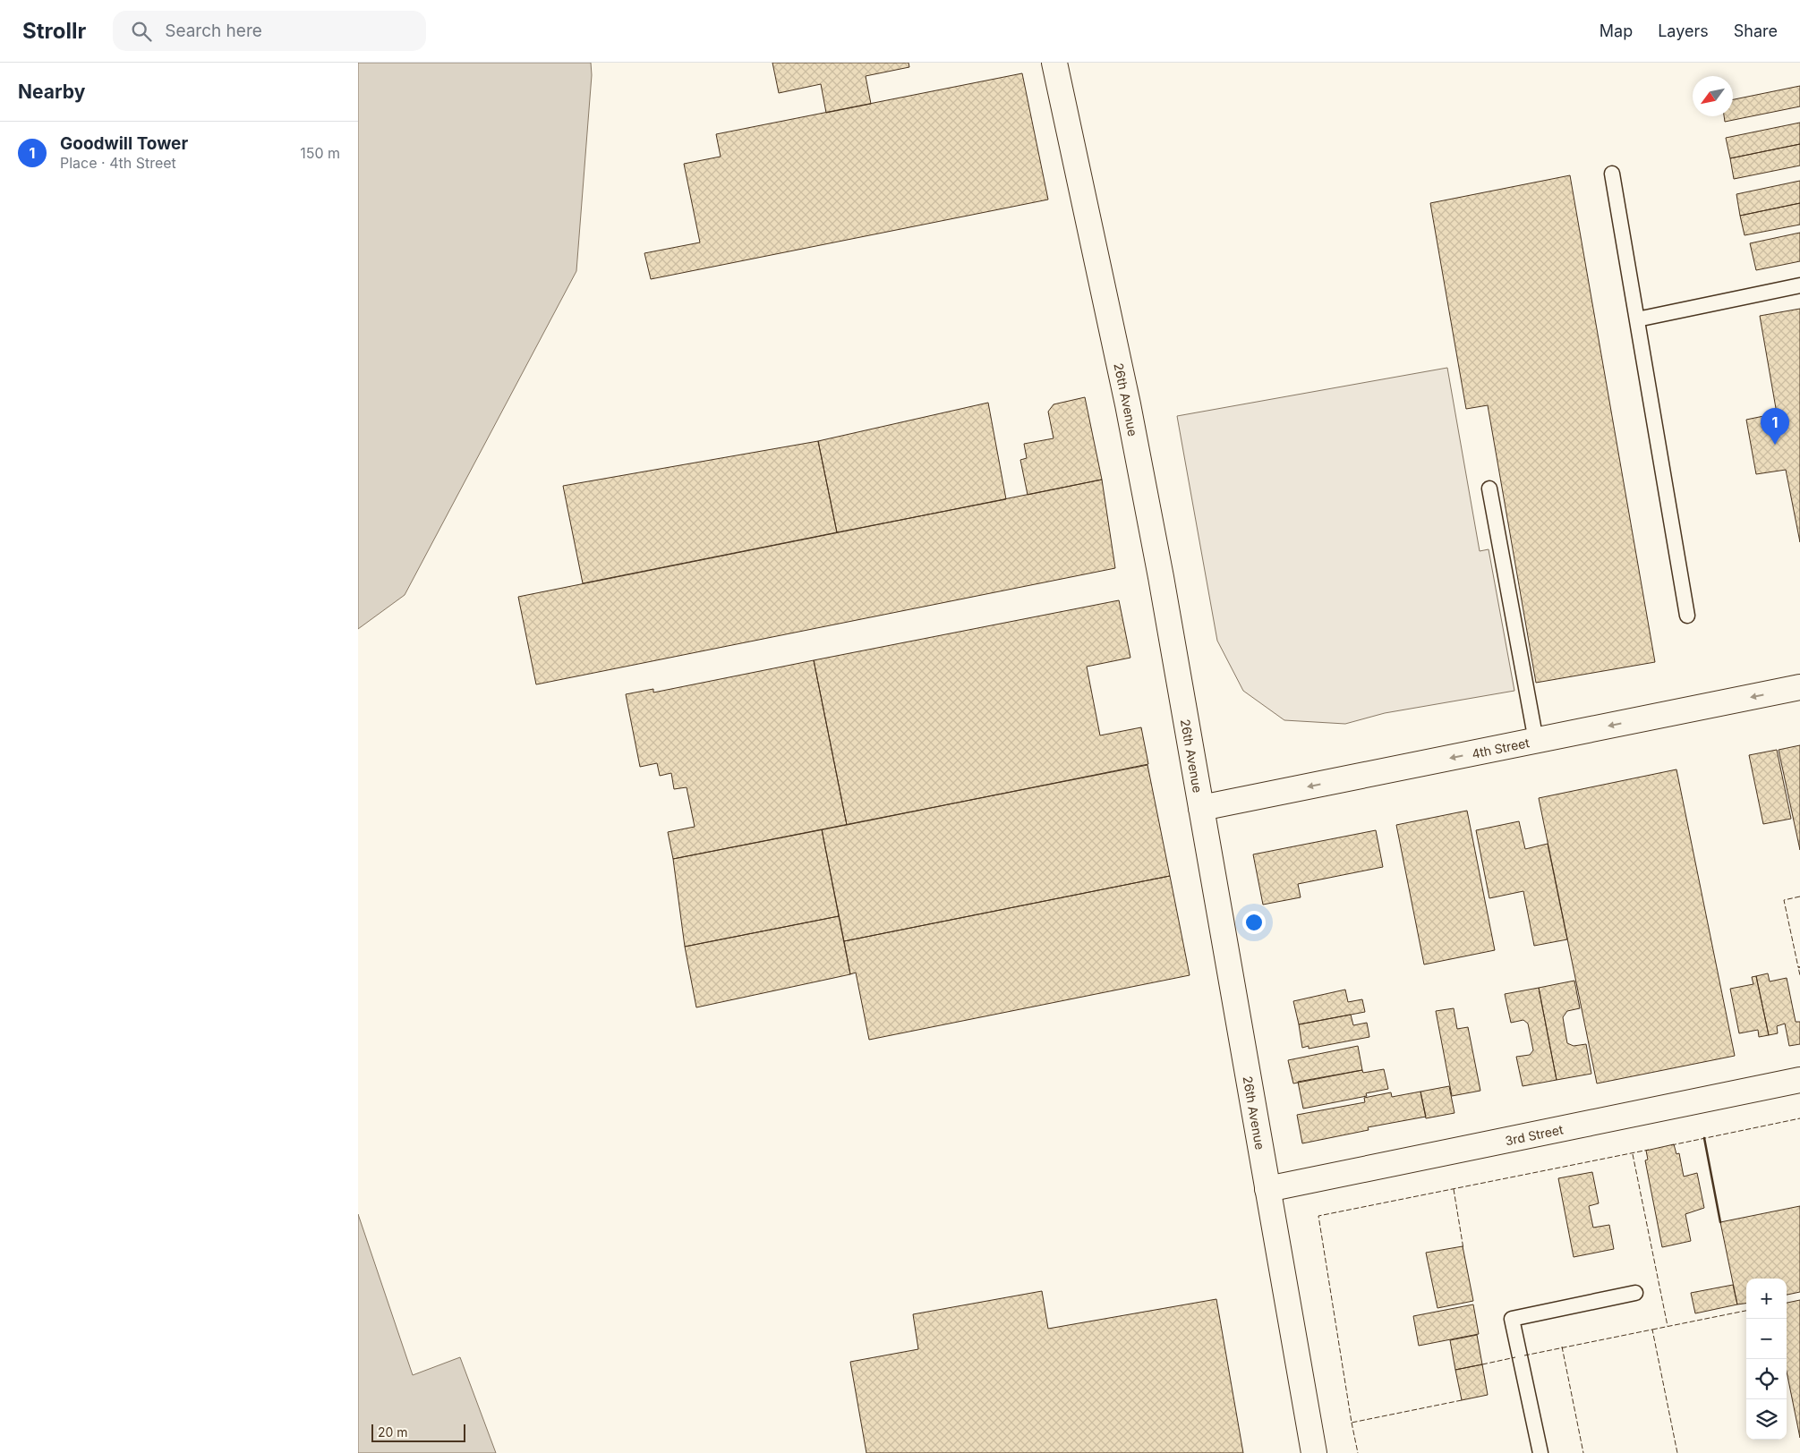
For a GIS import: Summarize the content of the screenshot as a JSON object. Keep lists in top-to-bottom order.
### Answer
{
  "streets": {
    "street": ["26th Avenue", "4th Street", "3rd Street"]
  },
  "crossings": [
    ["26th Avenue", "4th Street"],
    ["26th Avenue", "3rd Street"]
  ],
  "one_way": ["4th Street"],
  "scale_bar": "20 m",
  "north": "bottom left",
  "page": {
    "header": "Strollr",
    "search": "Search here",
    "nav": ["Map", "Layers", "Share"],
    "heading": "Nearby",
    "list": [
      {
        "mark": "1",
        "name": "Goodwill Tower",
        "note": "Place · 4th Street",
        "value": "150 m"
      }
    ],
    "pins": "1",
    "map_buttons": ["+", "−"],
    "scale": "20 m"
  }
}
